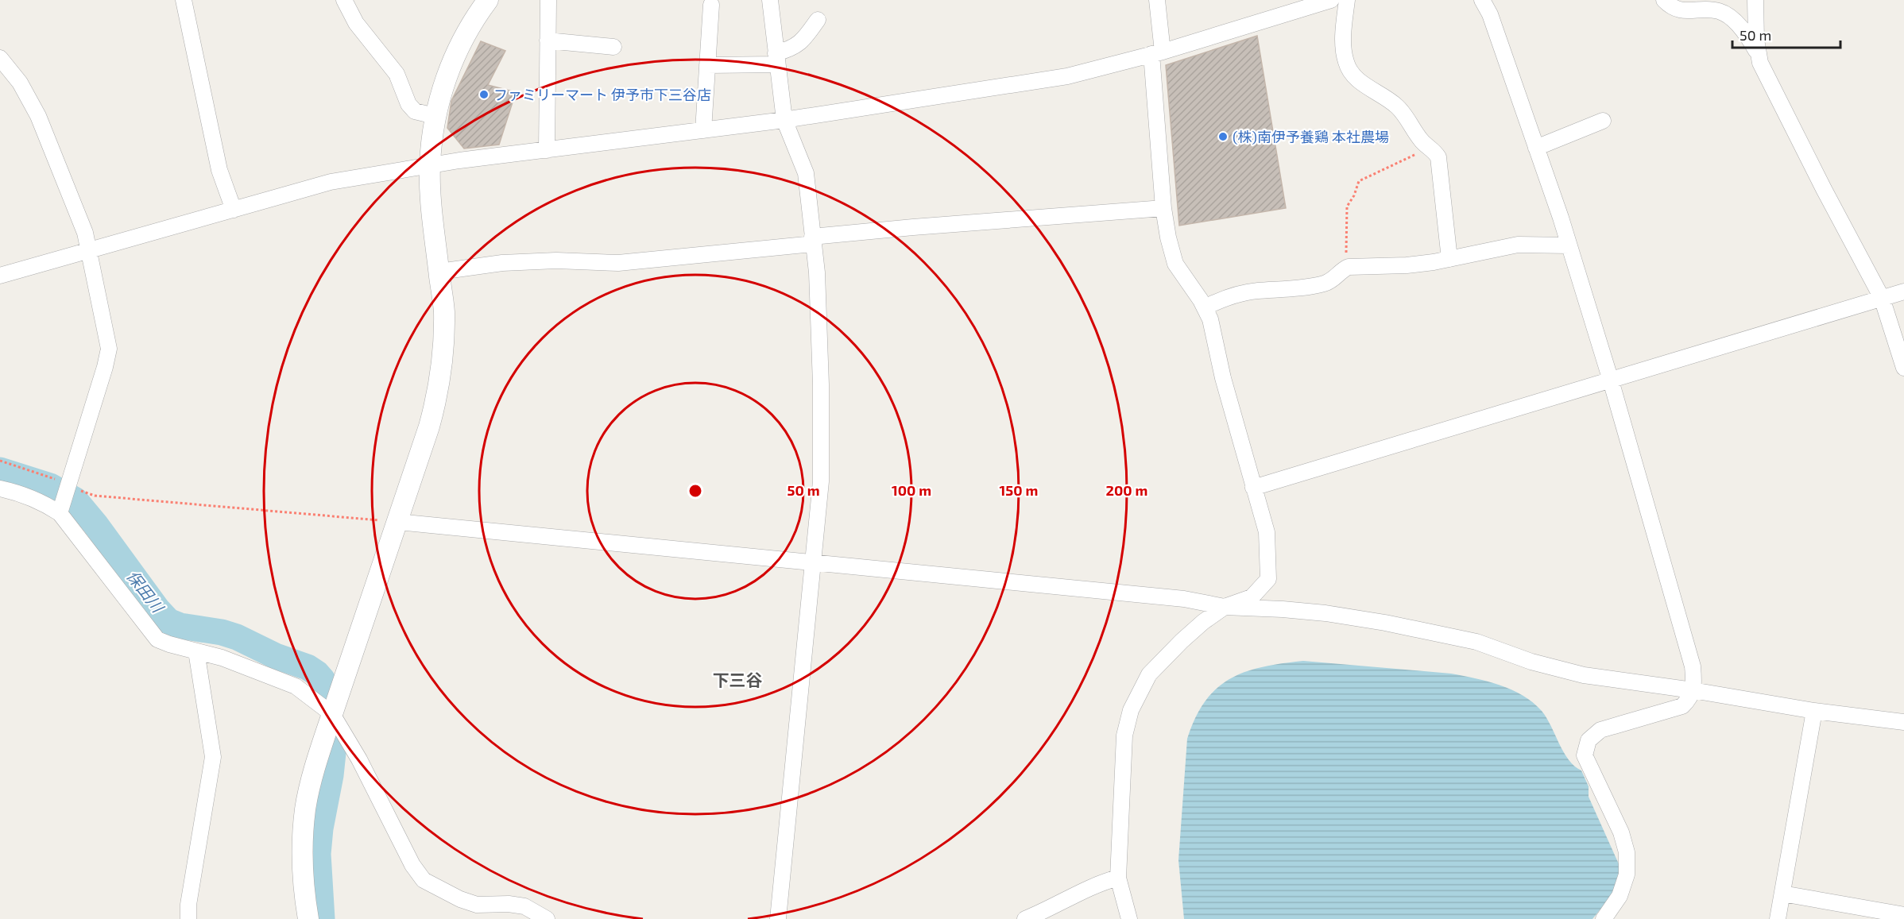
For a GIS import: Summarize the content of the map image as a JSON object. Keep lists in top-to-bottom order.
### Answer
{
  "districts": ["下三谷"],
  "water": ["保田川"],
  "places": ["ファミリーマート 伊予市下三谷店", "(株)南伊予養鶏 本社農場"],
  "scale_bar": "50 m",
  "rings": [
    "50 m",
    "100 m",
    "150 m",
    "200 m"
  ]
}
